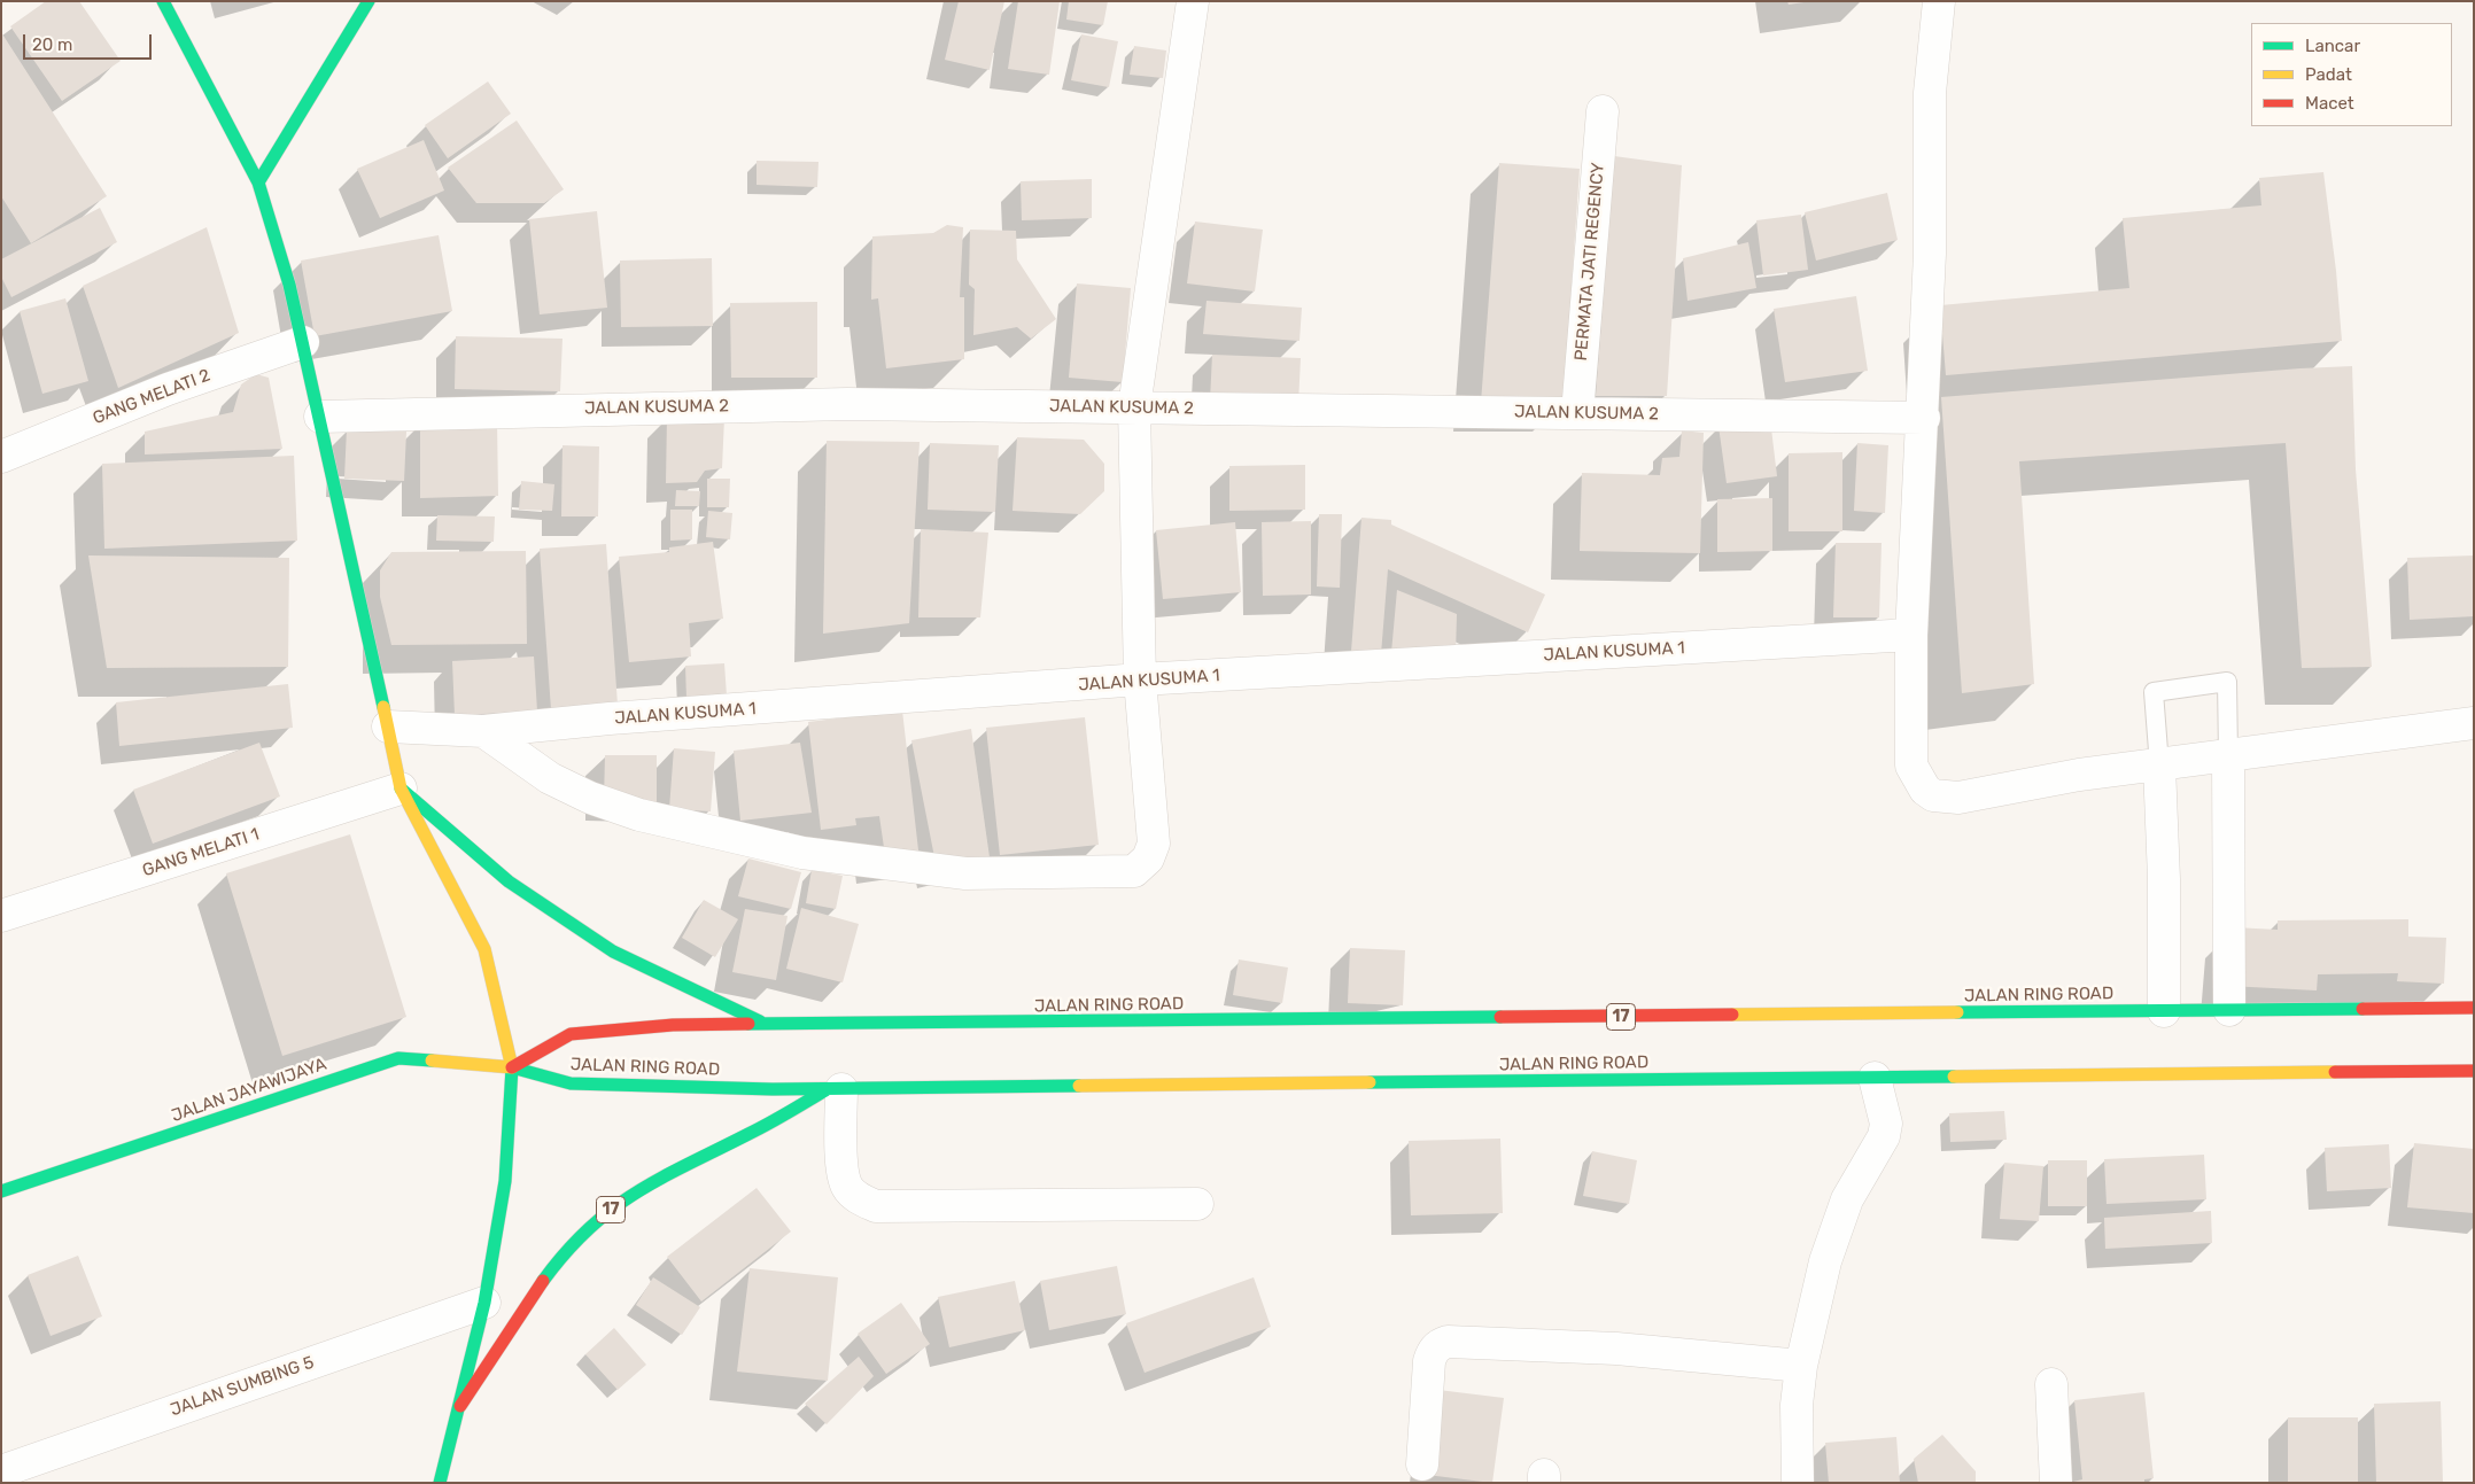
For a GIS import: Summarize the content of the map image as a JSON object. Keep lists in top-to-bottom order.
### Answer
{
  "streets": {
    "main road": ["JALAN RING ROAD", "17", "JALAN JAYAWIJAYA"],
    "street": [
      "PERMATA JATI REGENCY",
      "GANG MELATI 2",
      "JALAN KUSUMA 2",
      "JALAN KUSUMA 1",
      "GANG MELATI 1",
      "JALAN SUMBING 5"
    ]
  },
  "crossings": [
    ["PERMATA JATI REGENCY", "JALAN KUSUMA 2"],
    ["JALAN RING ROAD", "17"],
    ["JALAN RING ROAD", "JALAN JAYAWIJAYA"],
    ["17", "JALAN JAYAWIJAYA"],
    ["17", "JALAN SUMBING 5"]
  ],
  "legend": ["Lancar", "Padat", "Macet"],
  "scale_bar": "20 m"
}
